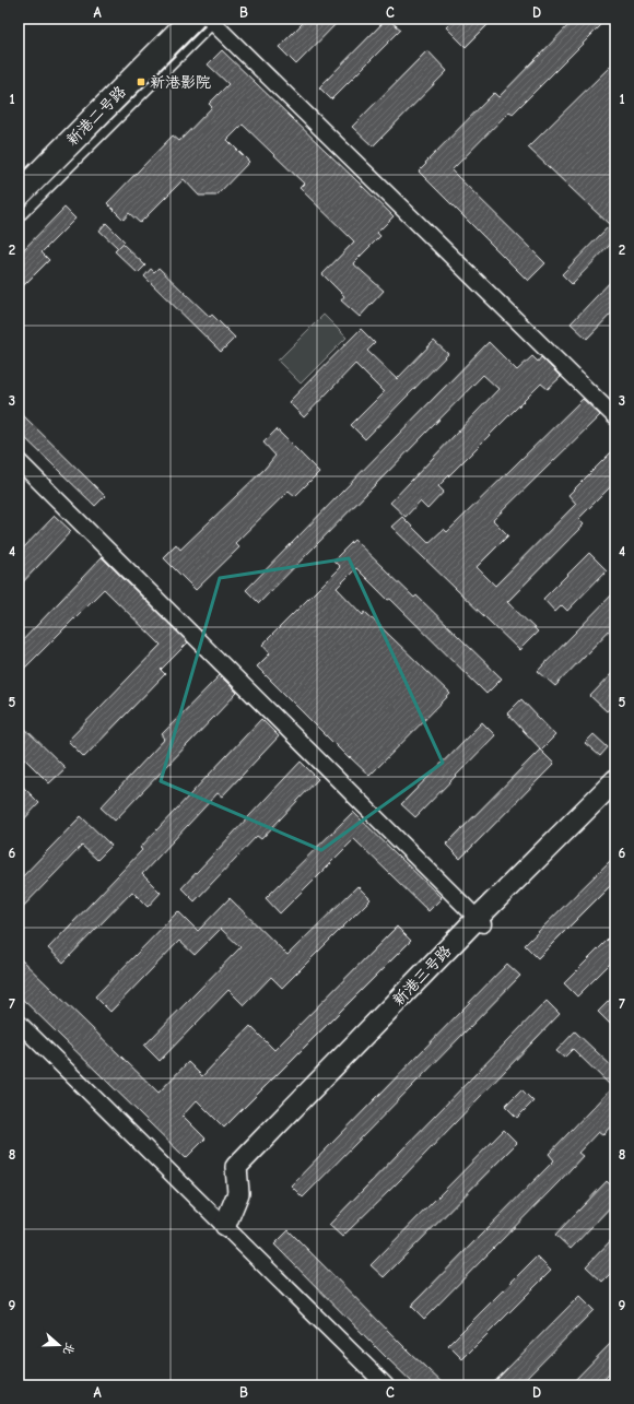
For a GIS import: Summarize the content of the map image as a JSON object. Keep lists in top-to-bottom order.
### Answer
{
  "streets": {
    "main road": ["新港二号路"],
    "street": ["新港三号路"]
  },
  "places": {
    "transit": ["新港影院"]
  },
  "north": "right",
  "grid": {
    "columns": [
      "A",
      "B",
      "C",
      "D"
    ],
    "rows": [
      "1",
      "2",
      "3",
      "4",
      "5",
      "6",
      "7",
      "8",
      "9"
    ]
  }
}
